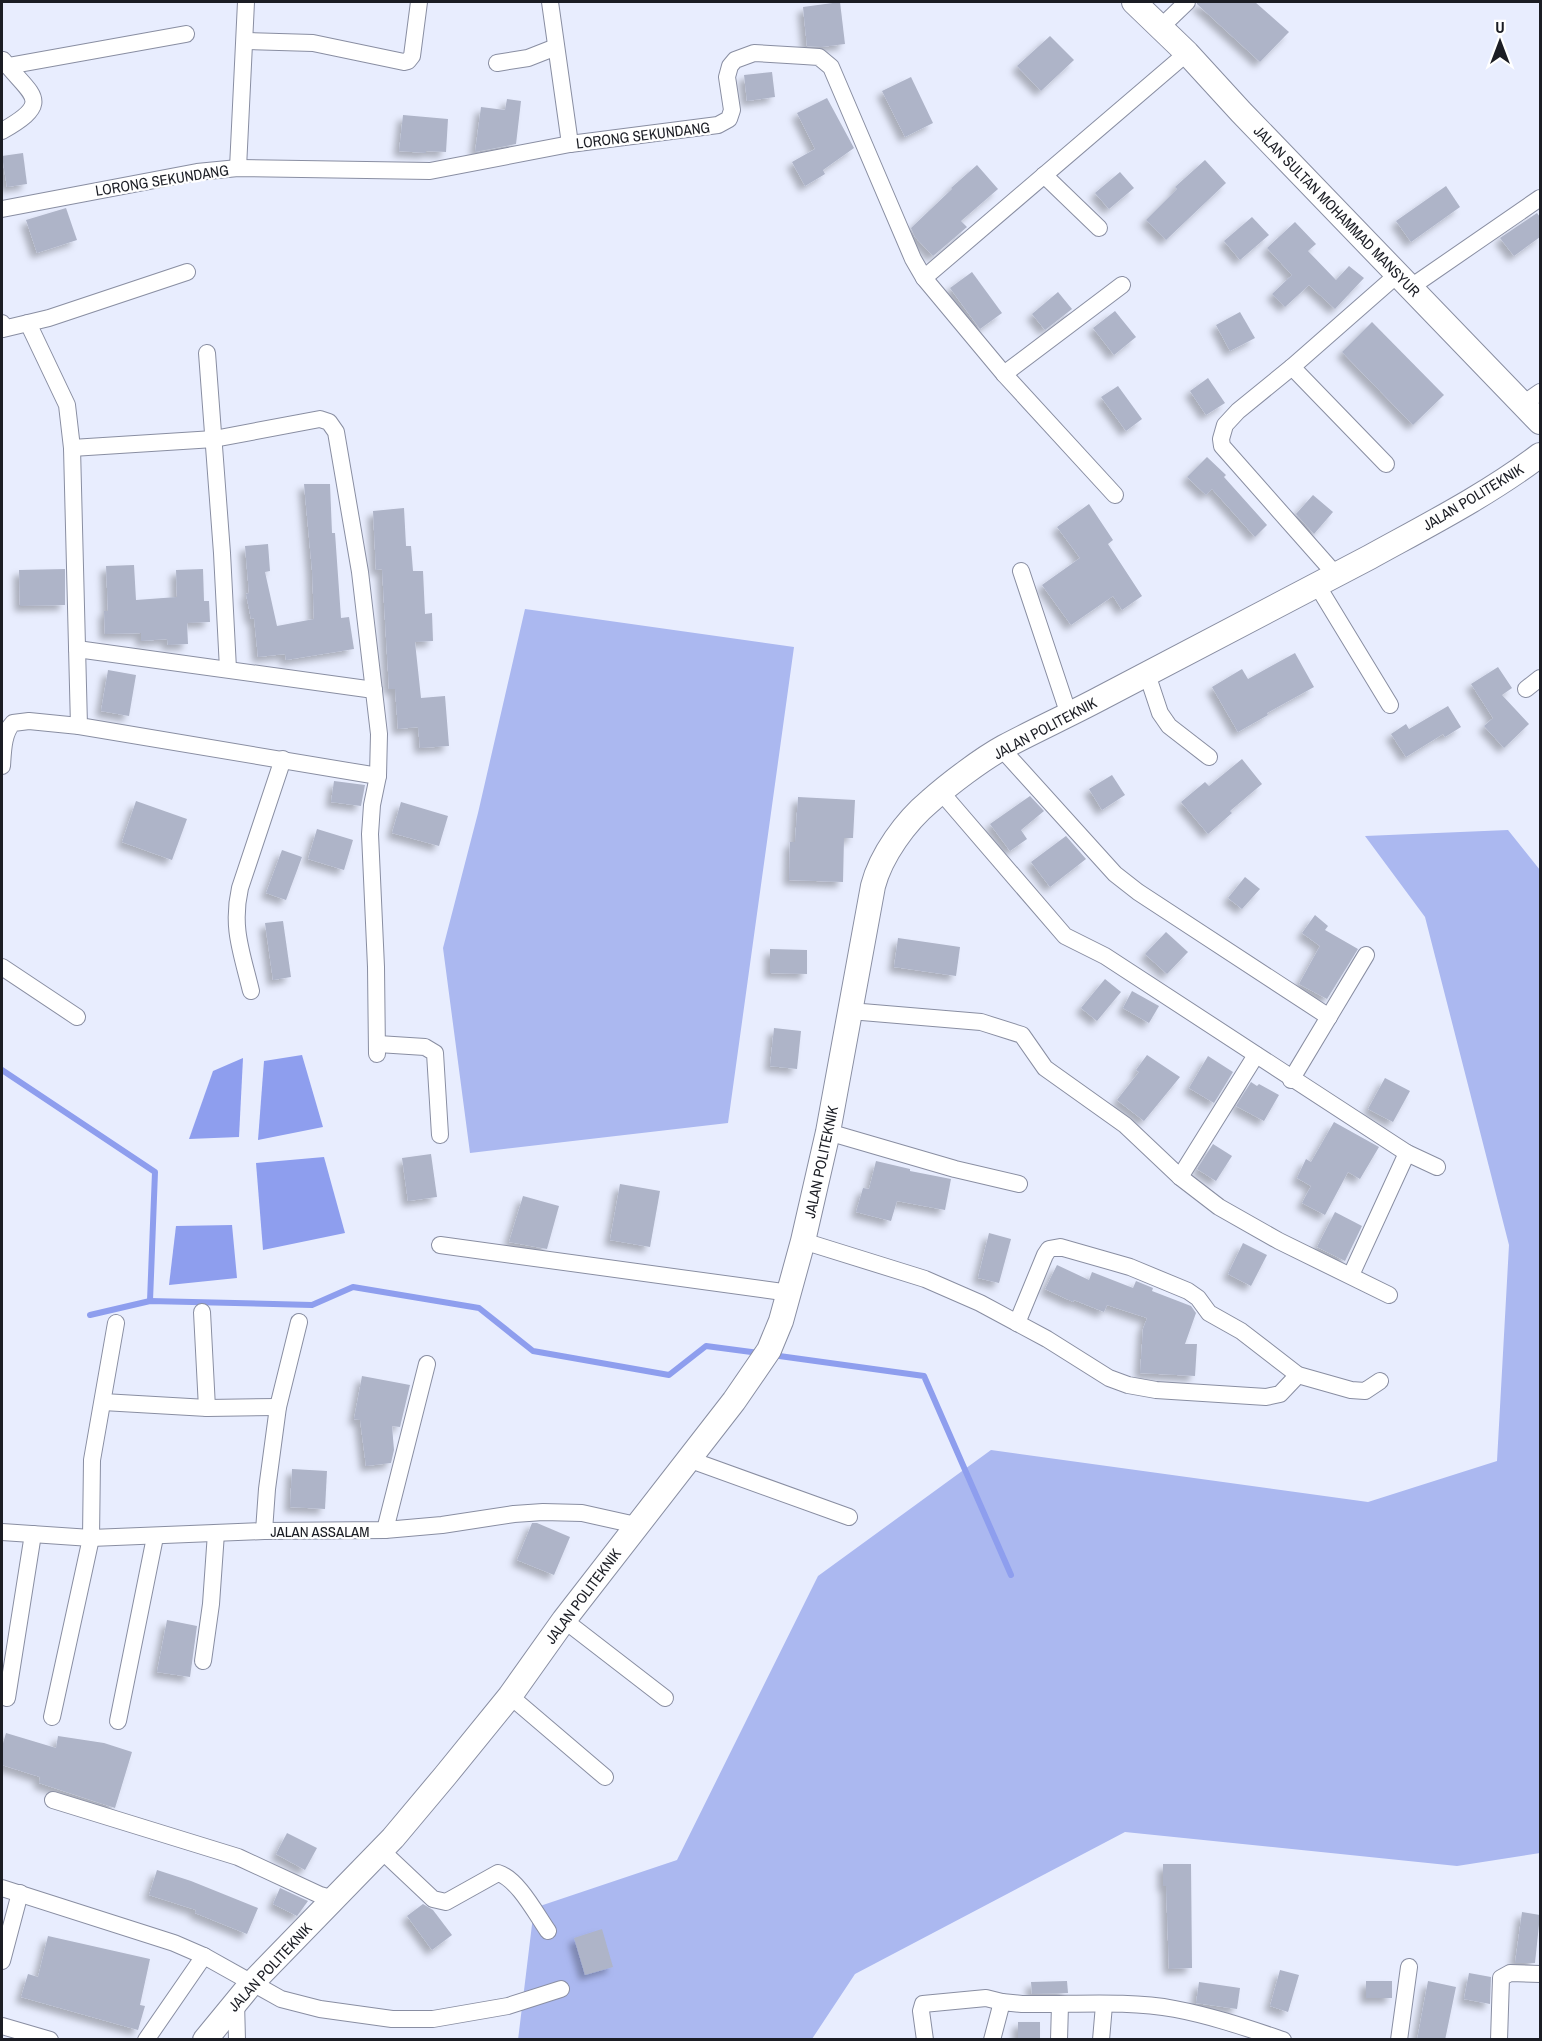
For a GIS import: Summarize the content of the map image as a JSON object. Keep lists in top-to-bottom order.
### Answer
{
  "streets": {
    "street": [
      "LORONG SEKUNDANG",
      "JALAN SULTAN MOHAMMAD MANSYUR",
      "JALAN POLITEKNIK",
      "JALAN ASSALAM"
    ]
  },
  "crossings": [
    ["JALAN POLITEKNIK", "JALAN ASSALAM"]
  ],
  "north": "top"
}
